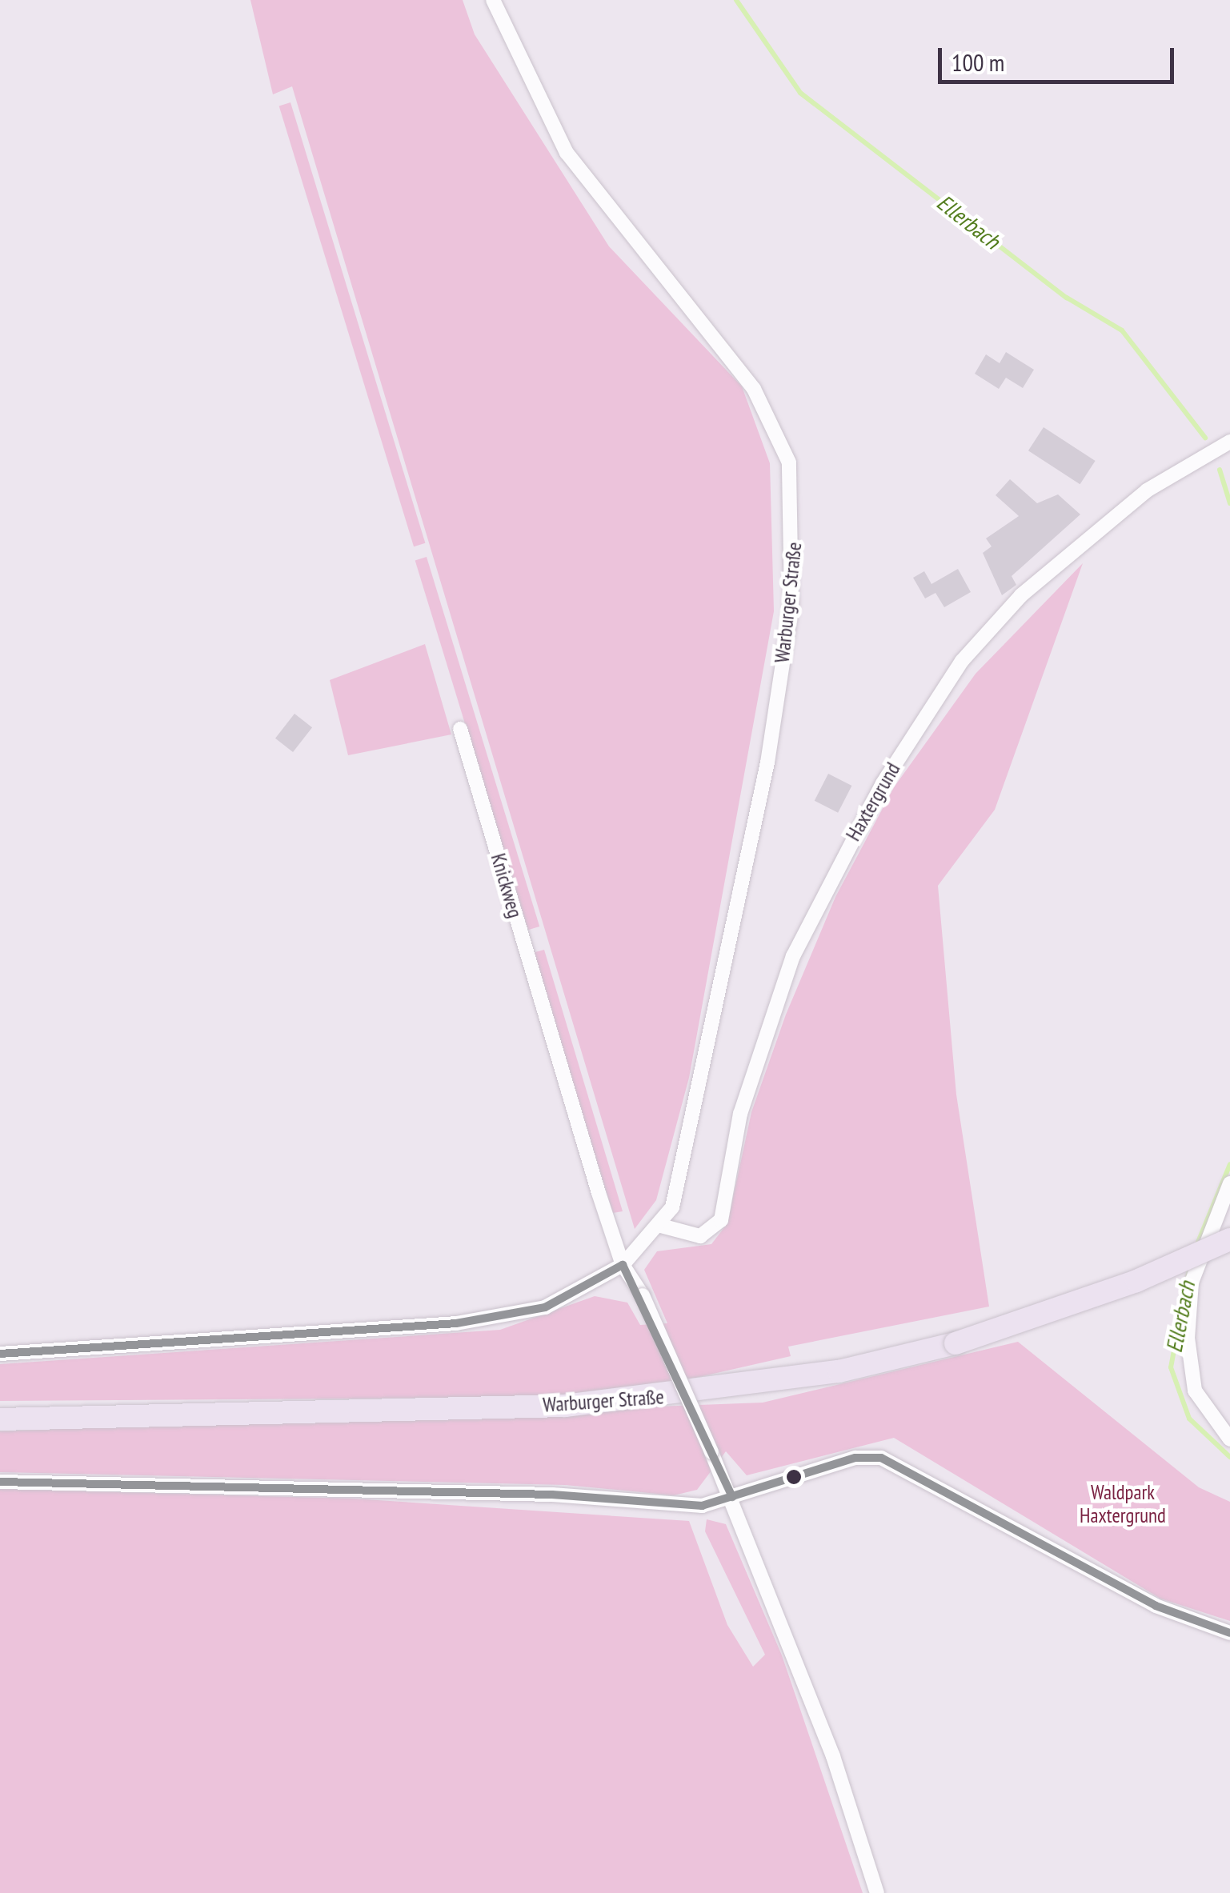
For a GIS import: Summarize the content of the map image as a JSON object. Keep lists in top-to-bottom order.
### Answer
{
  "streets": {
    "main road": ["Warburger Straße"],
    "street": ["Haxtergrund", "Knickweg"]
  },
  "crossings": [
    ["Warburger Straße", "Haxtergrund"],
    ["Warburger Straße", "Knickweg"]
  ],
  "water": ["Ellerbach"],
  "parks": ["Waldpark Haxtergrund"],
  "scale_bar": "100 m"
}
